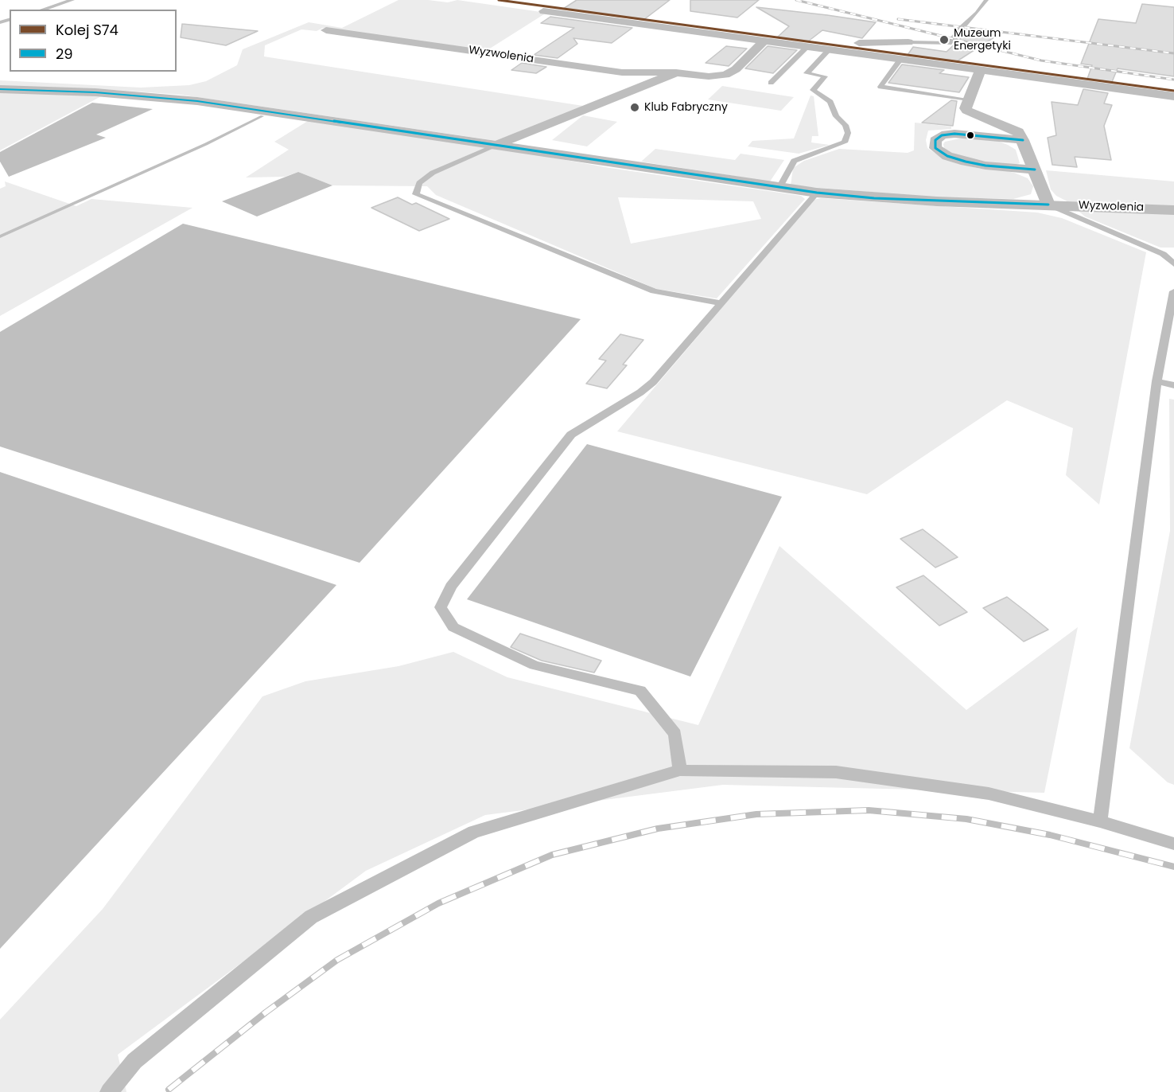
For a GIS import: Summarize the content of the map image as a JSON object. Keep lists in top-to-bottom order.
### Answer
{
  "streets": {
    "street": ["Wyzwolenia"]
  },
  "places": ["Muzeum Energetyki", "Klub Fabryczny"],
  "lines": ["rail line S74", "transit line 29"],
  "legend": ["Kolej S74", "29"]
}
